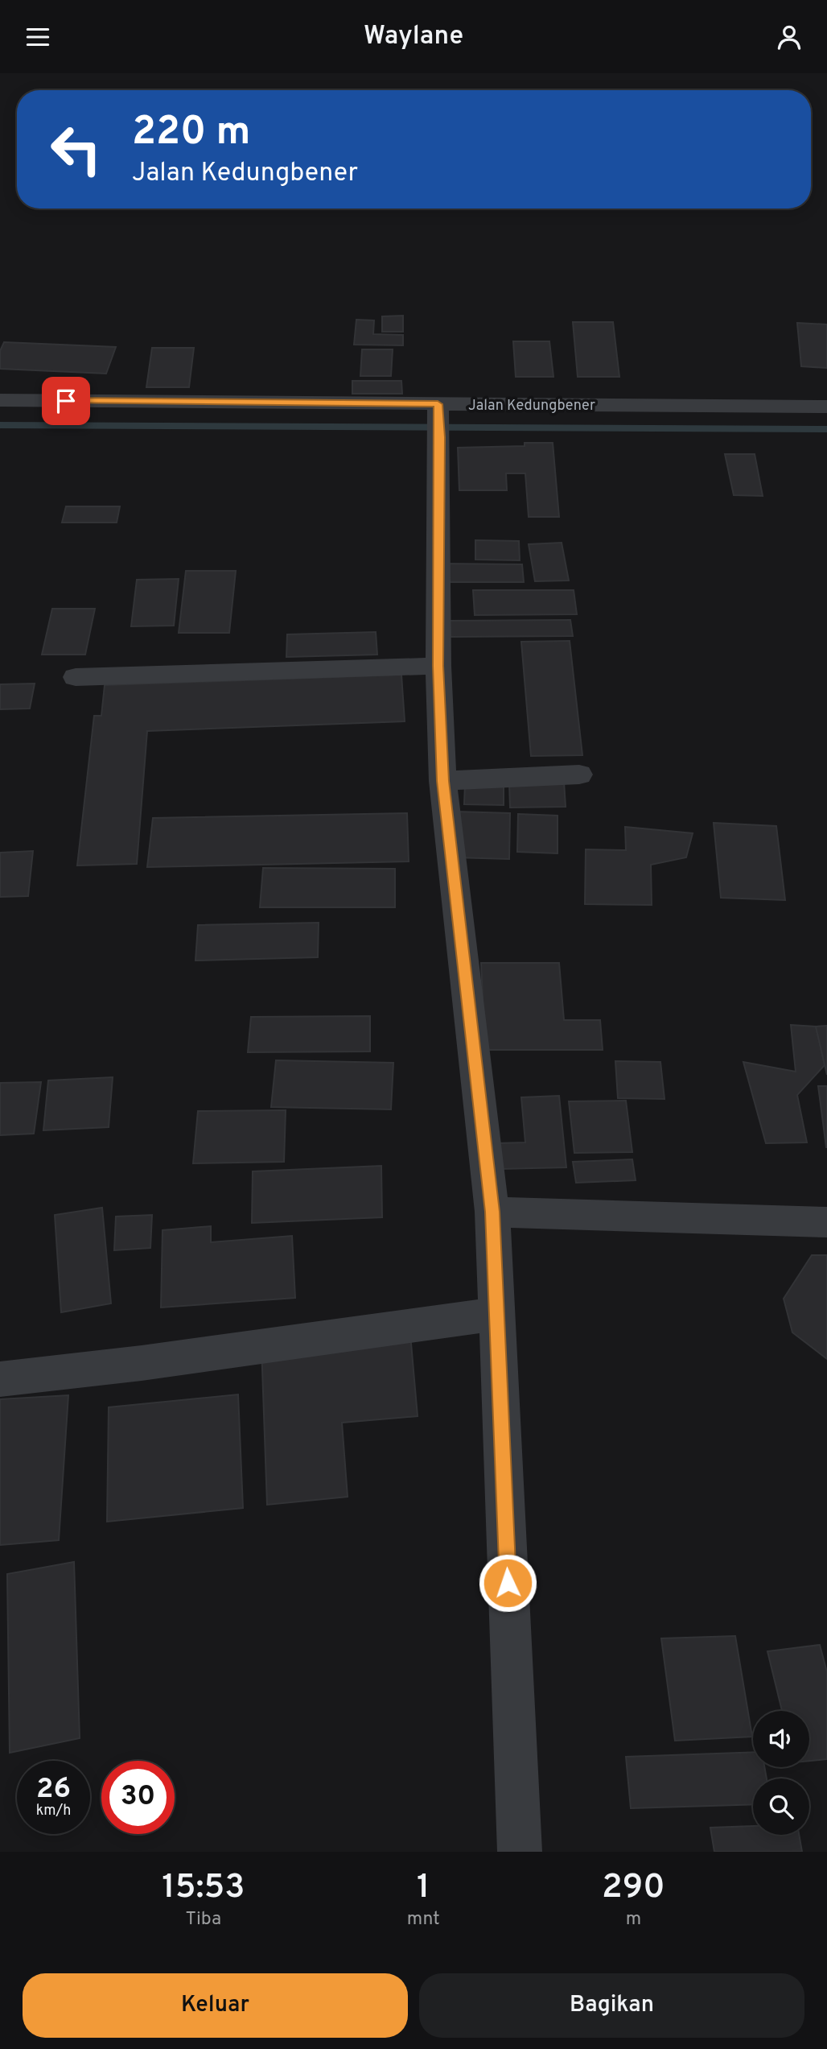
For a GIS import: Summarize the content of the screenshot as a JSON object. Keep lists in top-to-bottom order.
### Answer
{
  "streets": {
    "street": ["Jalan Kedungbener"]
  },
  "page": {
    "header": "Waylane",
    "turn": ["220 m", "Jalan Kedungbener"],
    "speed": "26 km/h",
    "limit": "30",
    "eta": [
      "15:53",
      "Tiba",
      "1",
      "mnt",
      "290",
      "m"
    ],
    "buttons": ["Keluar", "Bagikan"]
  }
}
